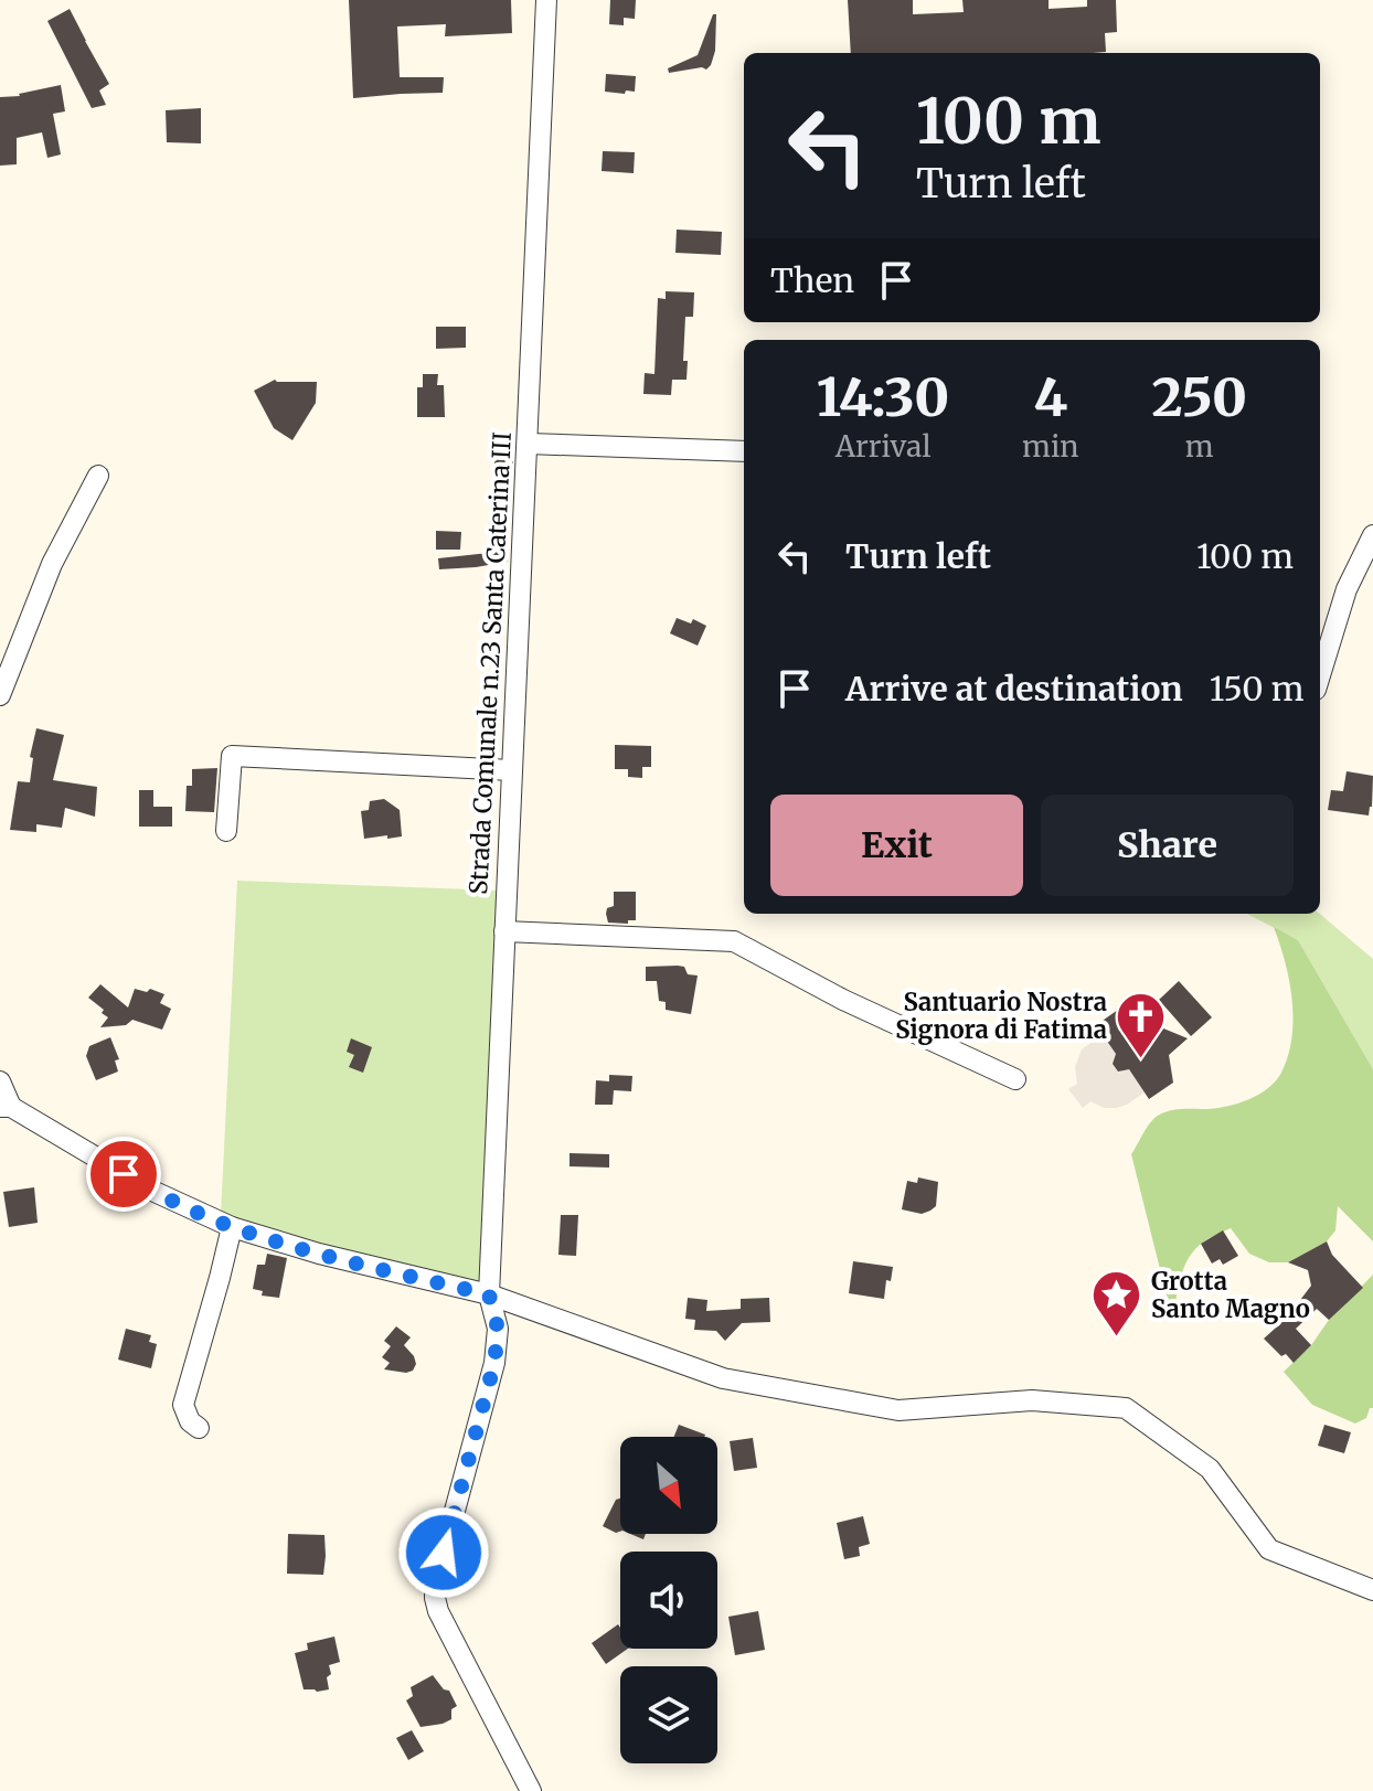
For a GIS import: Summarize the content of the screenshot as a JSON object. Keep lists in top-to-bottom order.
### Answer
{
  "streets": {
    "street": ["Strada Comunale n.23 Santa Caterina III"]
  },
  "places": {
    "church": ["Santuario Nostra Signora di Fatima"],
    "place": ["Grotta Santo Magno"]
  },
  "north": "bottom right",
  "page": {
    "turn": ["100 m", "Turn left"],
    "then": "Then",
    "eta": [
      "14:30",
      "Arrival",
      "4",
      "min",
      "250",
      "m"
    ],
    "list": [
      {
        "name": "Turn left",
        "value": "100 m"
      },
      {
        "name": "Arrive at destination",
        "value": "150 m"
      }
    ],
    "buttons": ["Exit", "Share"]
  }
}
